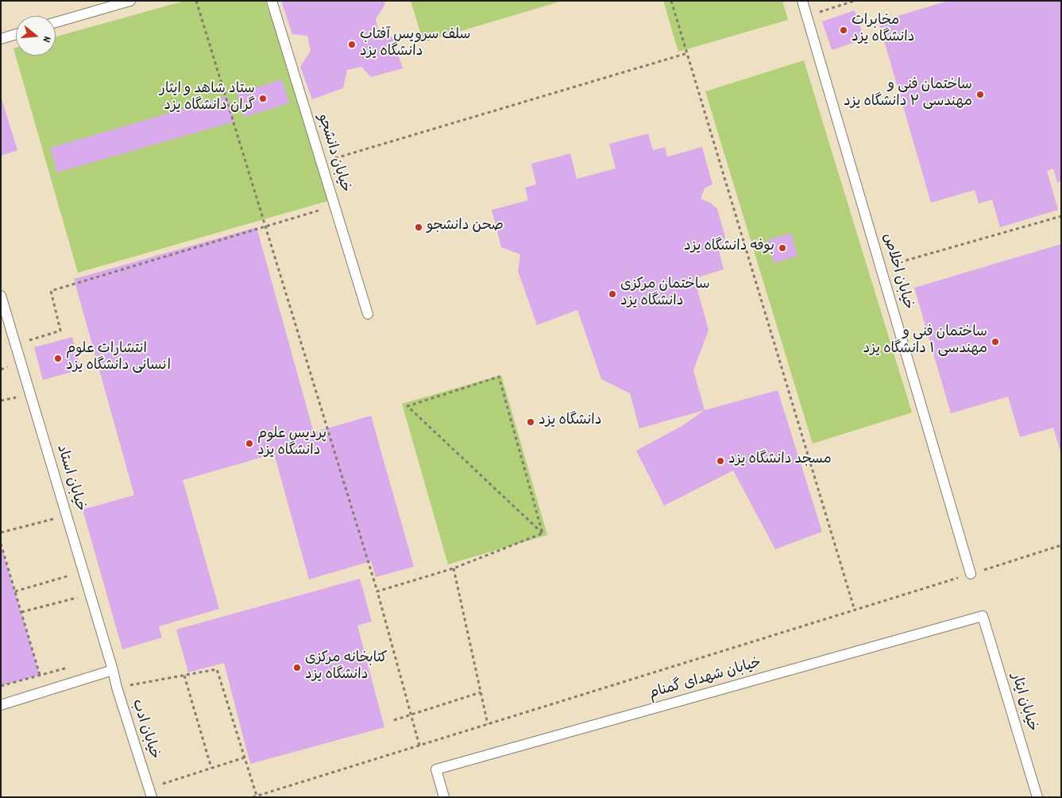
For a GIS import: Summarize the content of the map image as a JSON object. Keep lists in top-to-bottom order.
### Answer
{
  "streets": {
    "lane": [
      "خیابان دانشجو",
      "خیابان اخلاص",
      "خیابان استاد",
      "خیابان شهدای گمنام",
      "خیابان ایثار",
      "خیابان ادب"
    ]
  },
  "crossings": [
    ["خیابان استاد", "خیابان ادب"],
    ["خیابان شهدای گمنام", "خیابان ایثار"]
  ],
  "places": [
    "مخابرات دانشگاه یزد",
    "سلف سرویس آفتاب دانشگاه یزد",
    "ساختمان فنی و مهندسی ۲ دانشگاه یزد",
    "ستاد شاهد و ایثار گران دانشگاه یزد",
    "صحن دانشجو",
    "بوفه دانشگاه یزد",
    "ساختمان مرکزی دانشگاه یزد",
    "ساختمان فنی و مهندسی ۱ دانشگاه یزد",
    "انتشارات علوم انسانی دانشگاه یزد",
    "دانشگاه یزد",
    "پردیس علوم دانشگاه یزد",
    "مسجد دانشگاه یزد",
    "کتابخانه مرکزی دانشگاه یزد"
  ],
  "north": "right"
}
